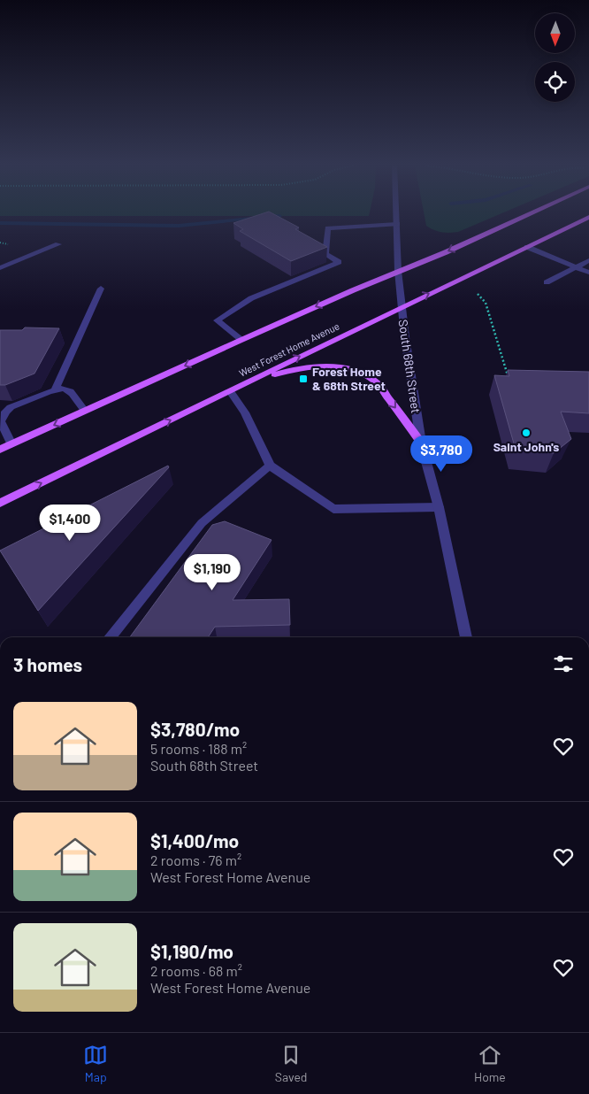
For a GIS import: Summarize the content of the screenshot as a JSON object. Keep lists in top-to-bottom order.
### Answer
{
  "streets": {
    "main road": ["West Forest Home Avenue"],
    "street": ["South 68th Street"]
  },
  "crossings": [
    ["West Forest Home Avenue", "South 68th Street"]
  ],
  "places": {
    "transit": ["Forest Home & 68th Street"],
    "other": ["Saint John's"]
  },
  "north": "bottom",
  "page": {
    "price": ["$3,780", "$1,400", "$1,190"],
    "heading": "3 homes",
    "list": [
      {
        "name": "$3,780/mo",
        "note": "5 rooms · 188 m² · South 68th Street"
      },
      {
        "name": "$1,400/mo",
        "note": "2 rooms · 76 m² · West Forest Home Avenue"
      },
      {
        "name": "$1,190/mo",
        "note": "2 rooms · 68 m² · West Forest Home Avenue"
      }
    ],
    "tabs": ["Map", "Saved", "Home"]
  }
}
